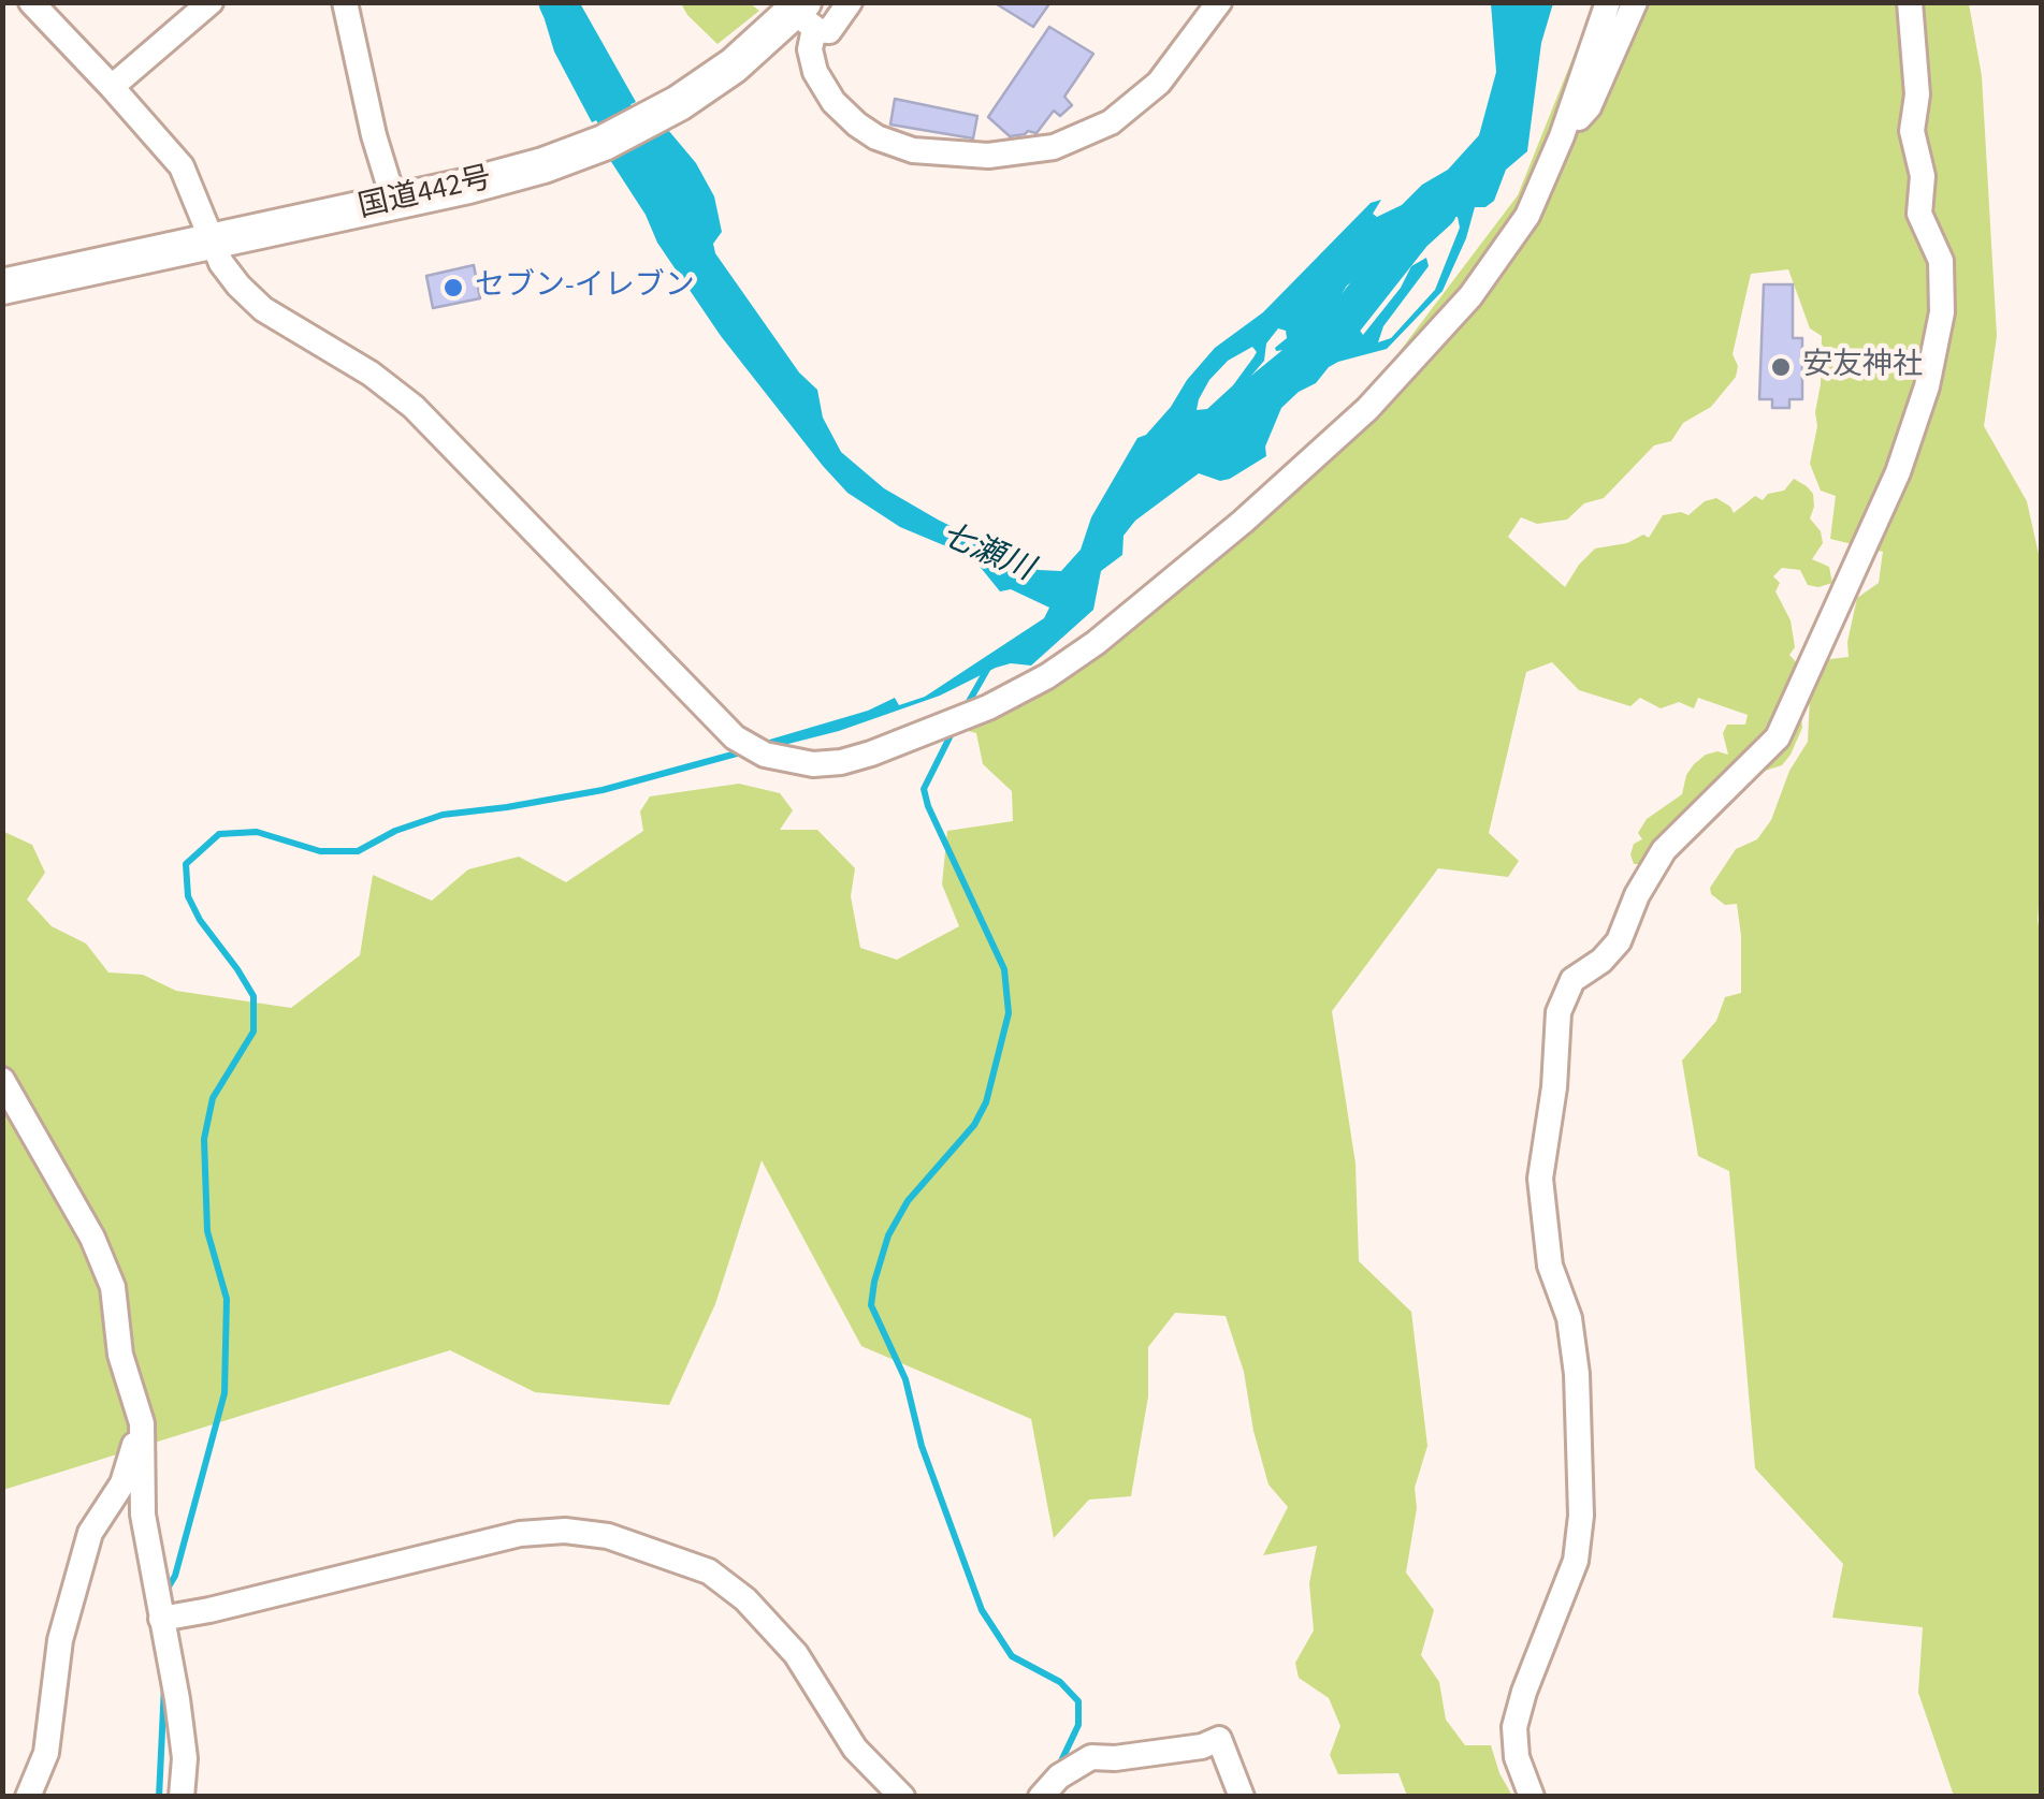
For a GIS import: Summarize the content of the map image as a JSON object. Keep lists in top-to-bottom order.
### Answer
{
  "streets": {
    "highway": ["国道442号"]
  },
  "water": ["七瀬川"],
  "places": ["セブン-イレブン", "安友神社"]
}
